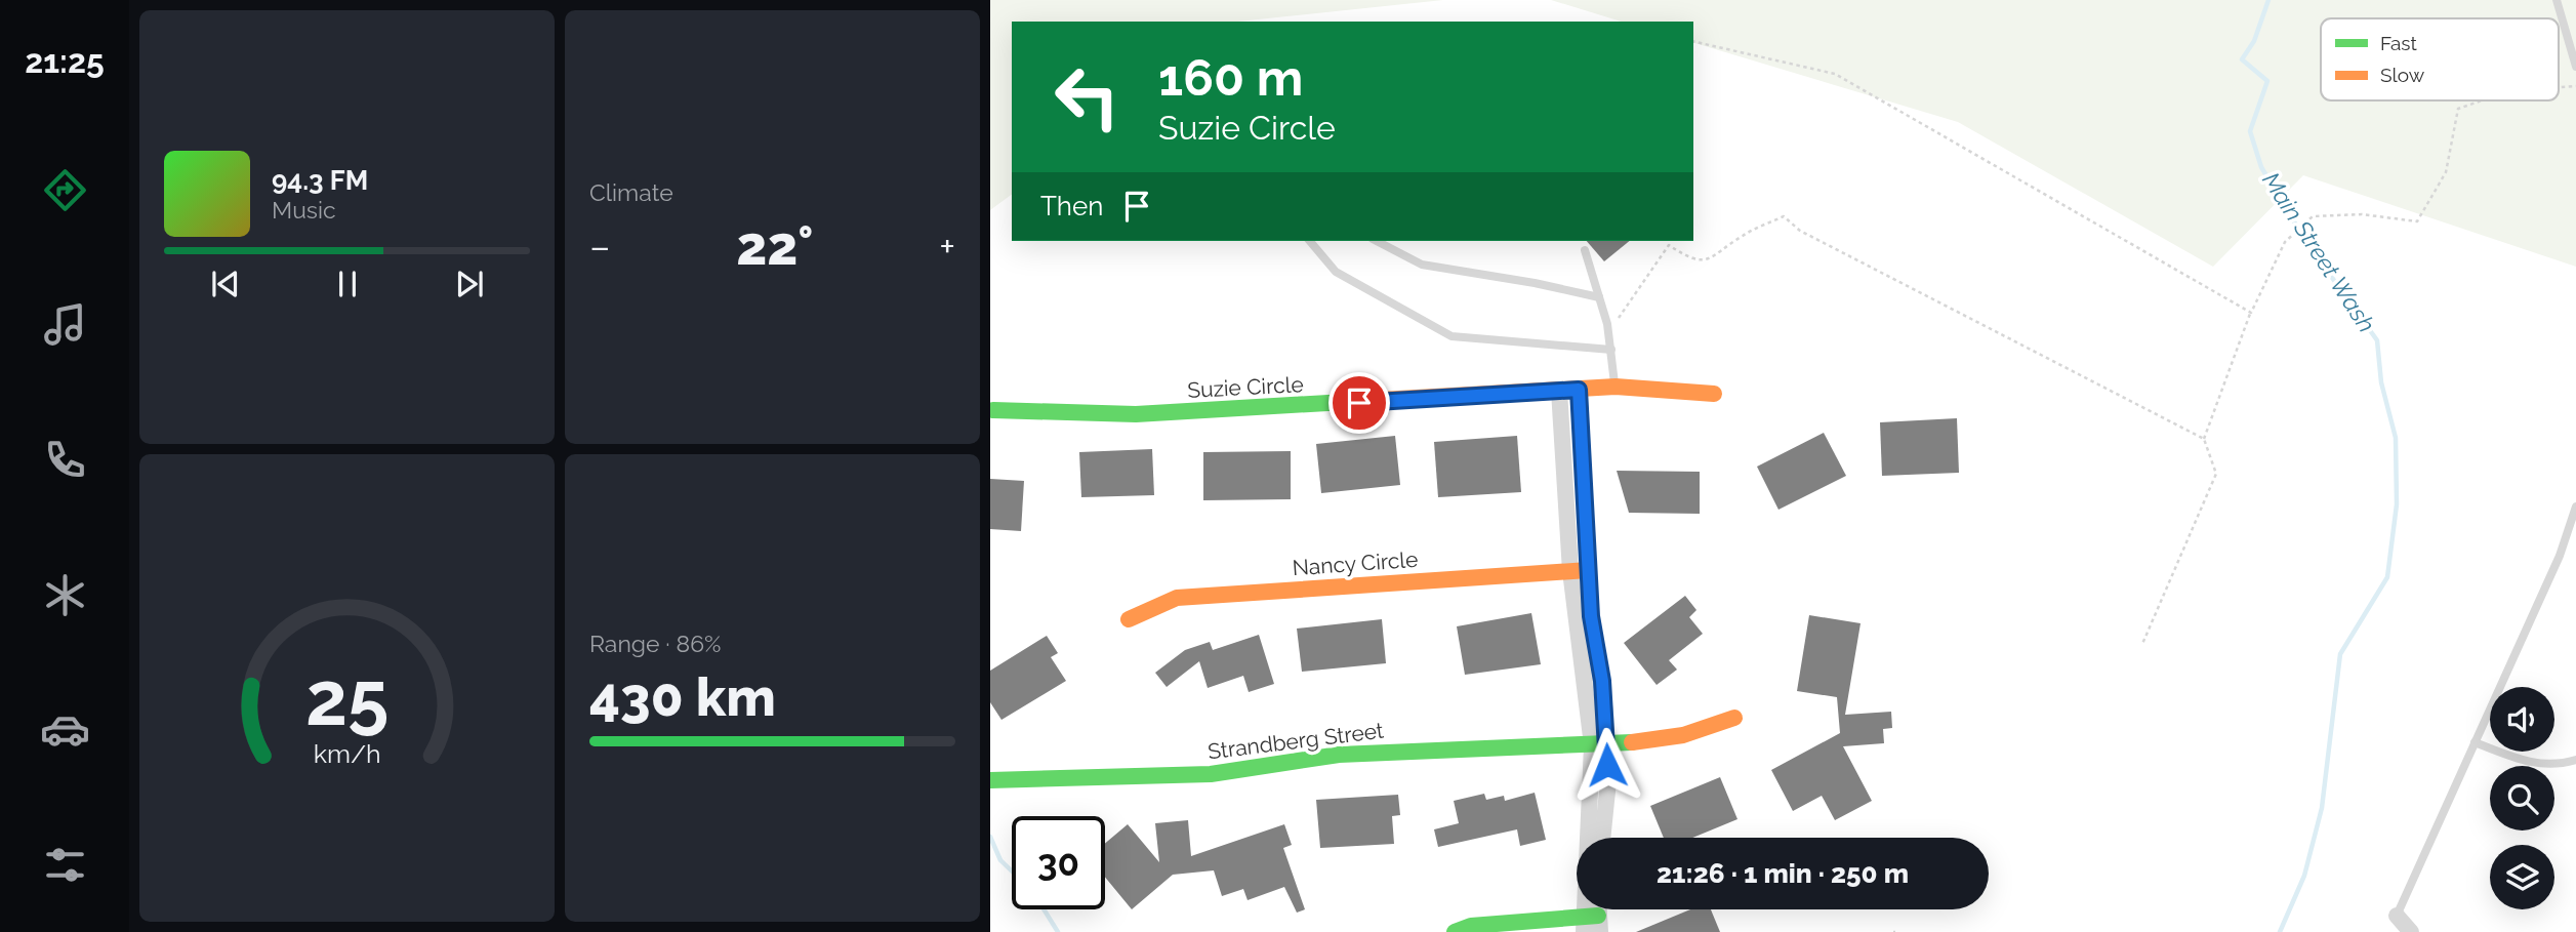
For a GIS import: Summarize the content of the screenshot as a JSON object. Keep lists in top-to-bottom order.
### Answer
{
  "streets": {
    "street": ["Suzie Circle", "Nancy Circle", "Strandberg Street"]
  },
  "water": ["Main Street Wash"],
  "legend": ["Fast", "Slow"],
  "page": {
    "tabs": "21:25",
    "tile": [
      "Climate",
      ["Range · 86%", "430 km"]
    ],
    "turn": ["160 m", "Suzie Circle"],
    "song": ["94.3 FM", "Music"],
    "then": "Then",
    "heat": ["−", "22°", "+"],
    "limit": "30",
    "trip": "21:26 · 1 min · 250 m",
    "gauge": ["25", "km/h"]
  }
}
